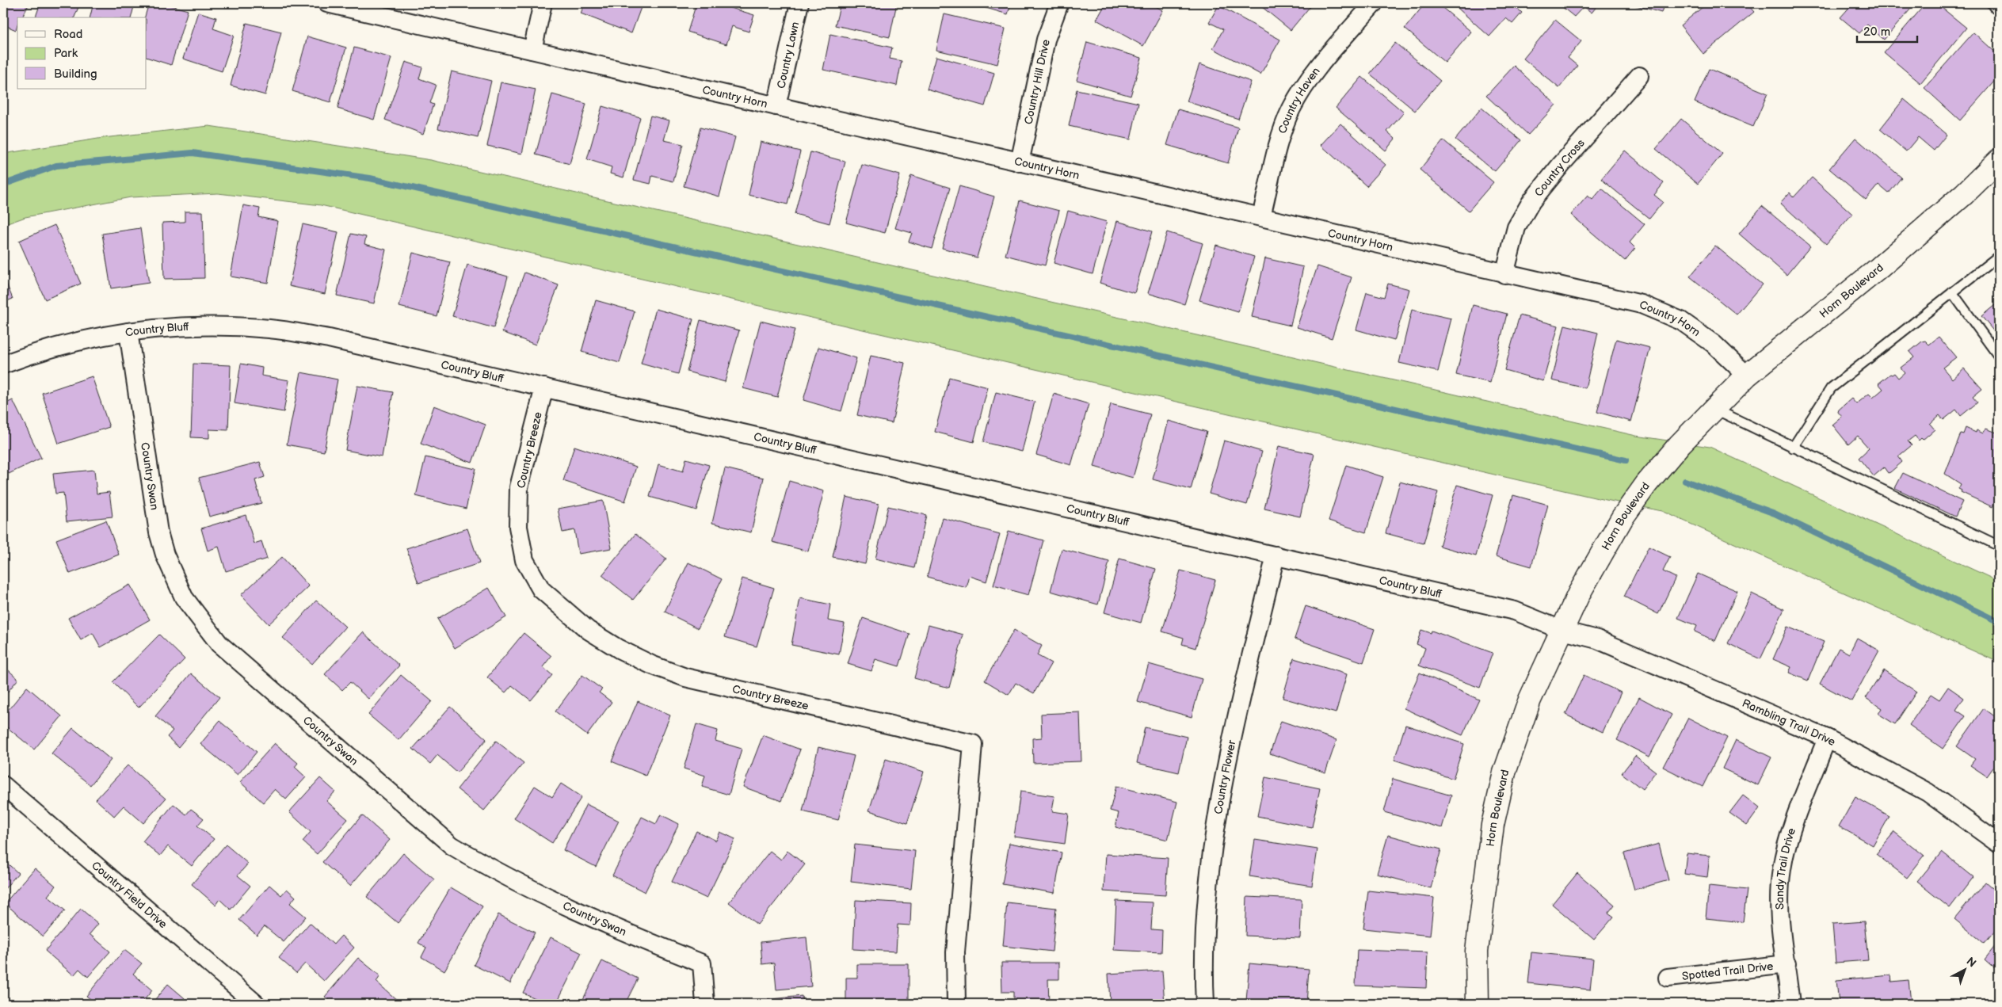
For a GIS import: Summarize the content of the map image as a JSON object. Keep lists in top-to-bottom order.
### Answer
{
  "streets": {
    "street": [
      "Country Lawn",
      "Country Hill Drive",
      "Country Horn",
      "Country Haven",
      "Country Cross",
      "Horn Boulevard",
      "Country Bluff",
      "Country Breeze",
      "Country Swan",
      "Rambling Trail Drive",
      "Country Flower",
      "Sandy Trail Drive",
      "Country Field Drive",
      "Spotted Trail Drive"
    ]
  },
  "crossings": [
    ["Country Lawn", "Country Horn"],
    ["Country Hill Drive", "Country Horn"],
    ["Country Horn", "Country Haven"],
    ["Country Horn", "Country Cross"],
    ["Country Horn", "Horn Boulevard"],
    ["Horn Boulevard", "Country Bluff"],
    ["Horn Boulevard", "Rambling Trail Drive"],
    ["Country Bluff", "Country Breeze"],
    ["Country Bluff", "Country Swan"],
    ["Country Bluff", "Rambling Trail Drive"],
    ["Country Bluff", "Country Flower"],
    ["Rambling Trail Drive", "Sandy Trail Drive"],
    ["Sandy Trail Drive", "Spotted Trail Drive"]
  ],
  "legend": ["Road", "Park", "Building"],
  "scale_bar": "20 m",
  "north": "top right"
}
